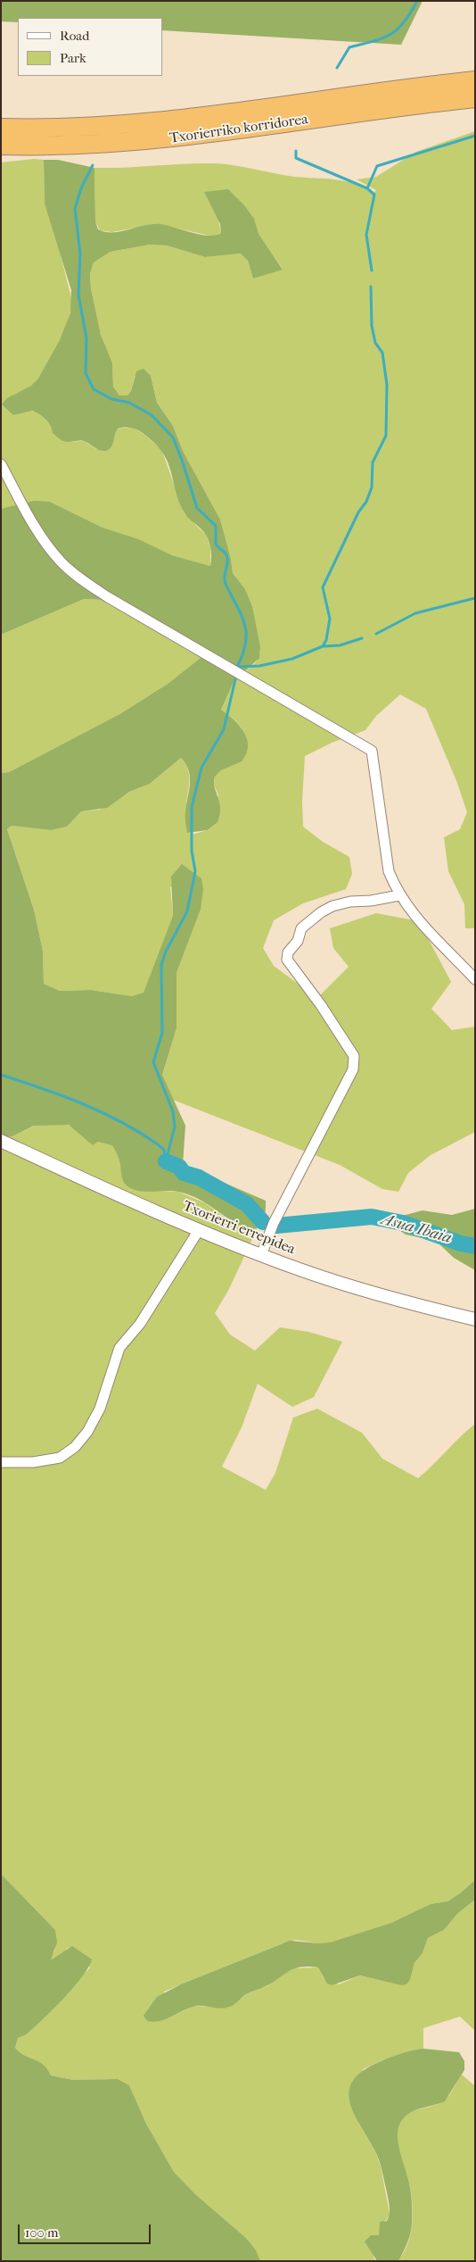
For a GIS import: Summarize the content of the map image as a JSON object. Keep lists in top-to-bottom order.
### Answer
{
  "streets": {
    "highway": ["Txorierriko korridorea"],
    "street": ["Txorierri errepidea"]
  },
  "water": ["Asua Ibaia"],
  "legend": ["Road", "Park"],
  "scale_bar": "100 m"
}
